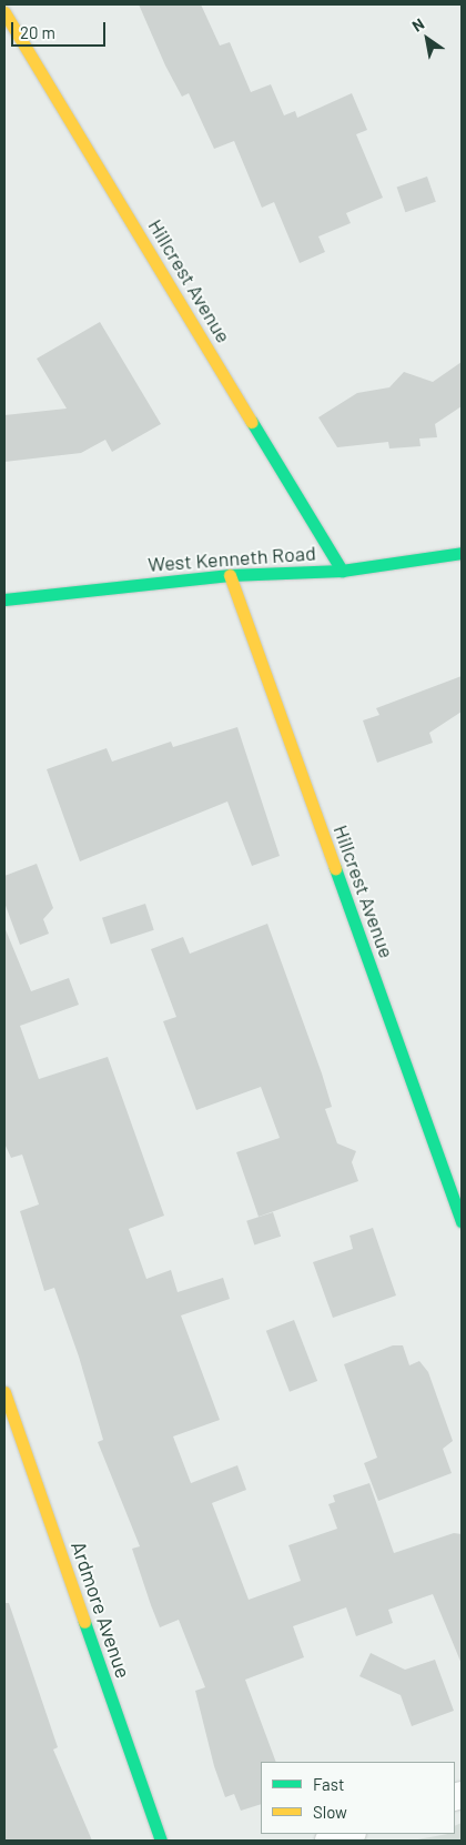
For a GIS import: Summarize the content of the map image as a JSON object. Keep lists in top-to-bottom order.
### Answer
{
  "streets": {
    "street": ["Hillcrest Avenue", "West Kenneth Road", "Ardmore Avenue"]
  },
  "crossings": [
    ["Hillcrest Avenue", "West Kenneth Road"]
  ],
  "legend": ["Fast", "Slow"],
  "scale_bar": "20 m",
  "north": "top left"
}
